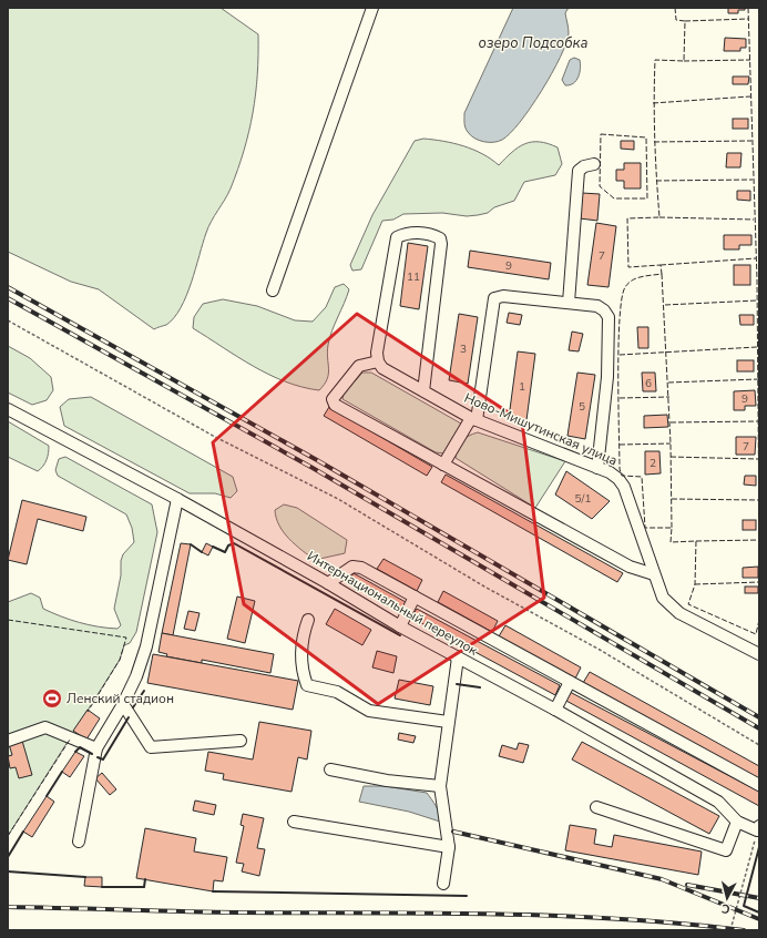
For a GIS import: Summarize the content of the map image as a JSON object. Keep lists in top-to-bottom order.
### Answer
{
  "streets": {
    "street": ["Ново-Мишутинская улица", "Интернациональный переулок"]
  },
  "water": ["озеро Подсобка"],
  "places": {
    "sports": ["Ленский стадион"]
  },
  "house_numbers": [
    "7",
    "9",
    "11",
    "3",
    "6",
    "1",
    "9",
    "5",
    "7",
    "2",
    "5/1"
  ],
  "north": "bottom"
}
